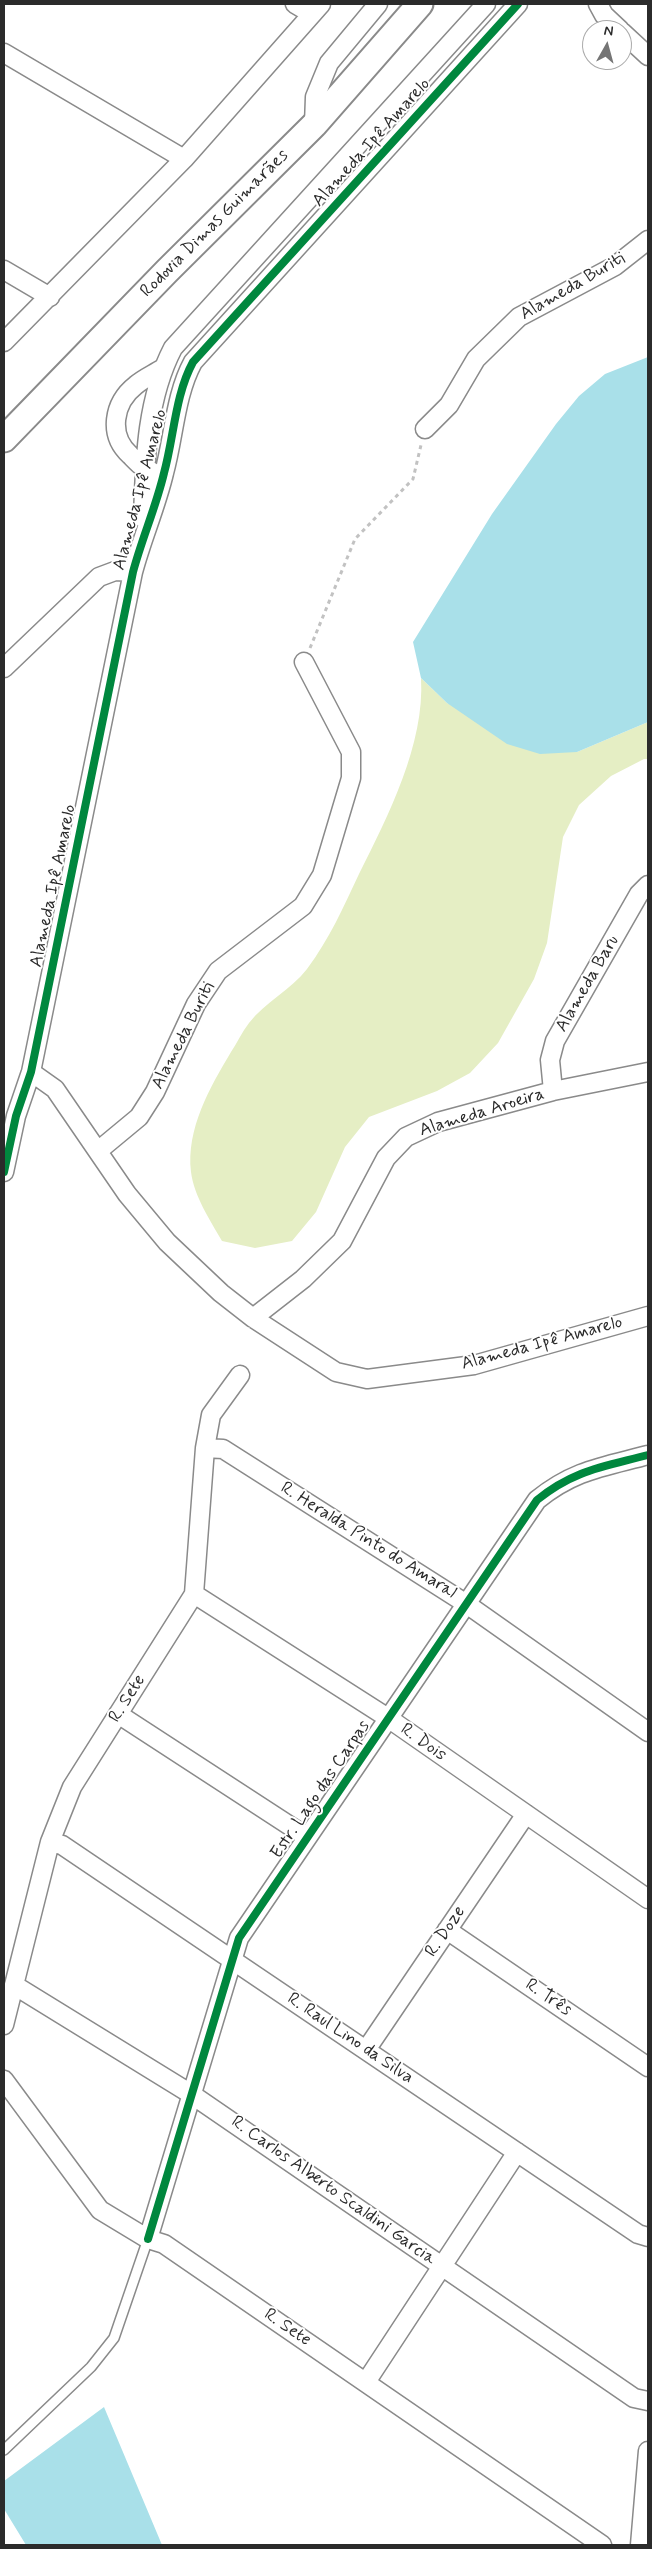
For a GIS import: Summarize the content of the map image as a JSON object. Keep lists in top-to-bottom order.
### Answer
{
  "streets": {
    "main road": ["Rodovia Dimas Guimarães"],
    "street": [
      "Alameda Ipê Amarelo",
      "Alameda Buriti",
      "Alameda Baru",
      "Alameda Aroeira",
      "R. Heralda Pinto do Amaral",
      "R. Sete",
      "R. Dois",
      "Estr. Lago das Carpas",
      "R. Doze",
      "R. Três",
      "R. Raul Lino da Silva",
      "R. Carlos Alberto Scaldini Garcia"
    ]
  },
  "crossings": [
    ["Alameda Ipê Amarelo", "Alameda Buriti"],
    ["Alameda Ipê Amarelo", "Alameda Aroeira"],
    ["Alameda Baru", "Alameda Aroeira"],
    ["R. Heralda Pinto do Amaral", "R. Sete"],
    ["R. Heralda Pinto do Amaral", "Estr. Lago das Carpas"],
    ["R. Sete", "R. Dois"],
    ["R. Sete", "Estr. Lago das Carpas"],
    ["R. Sete", "R. Raul Lino da Silva"],
    ["R. Sete", "R. Carlos Alberto Scaldini Garcia"],
    ["R. Dois", "Estr. Lago das Carpas"],
    ["R. Dois", "R. Doze"],
    ["Estr. Lago das Carpas", "R. Raul Lino da Silva"],
    ["Estr. Lago das Carpas", "R. Carlos Alberto Scaldini Garcia"],
    ["R. Doze", "R. Três"],
    ["R. Doze", "R. Raul Lino da Silva"]
  ],
  "north": "top"
}
